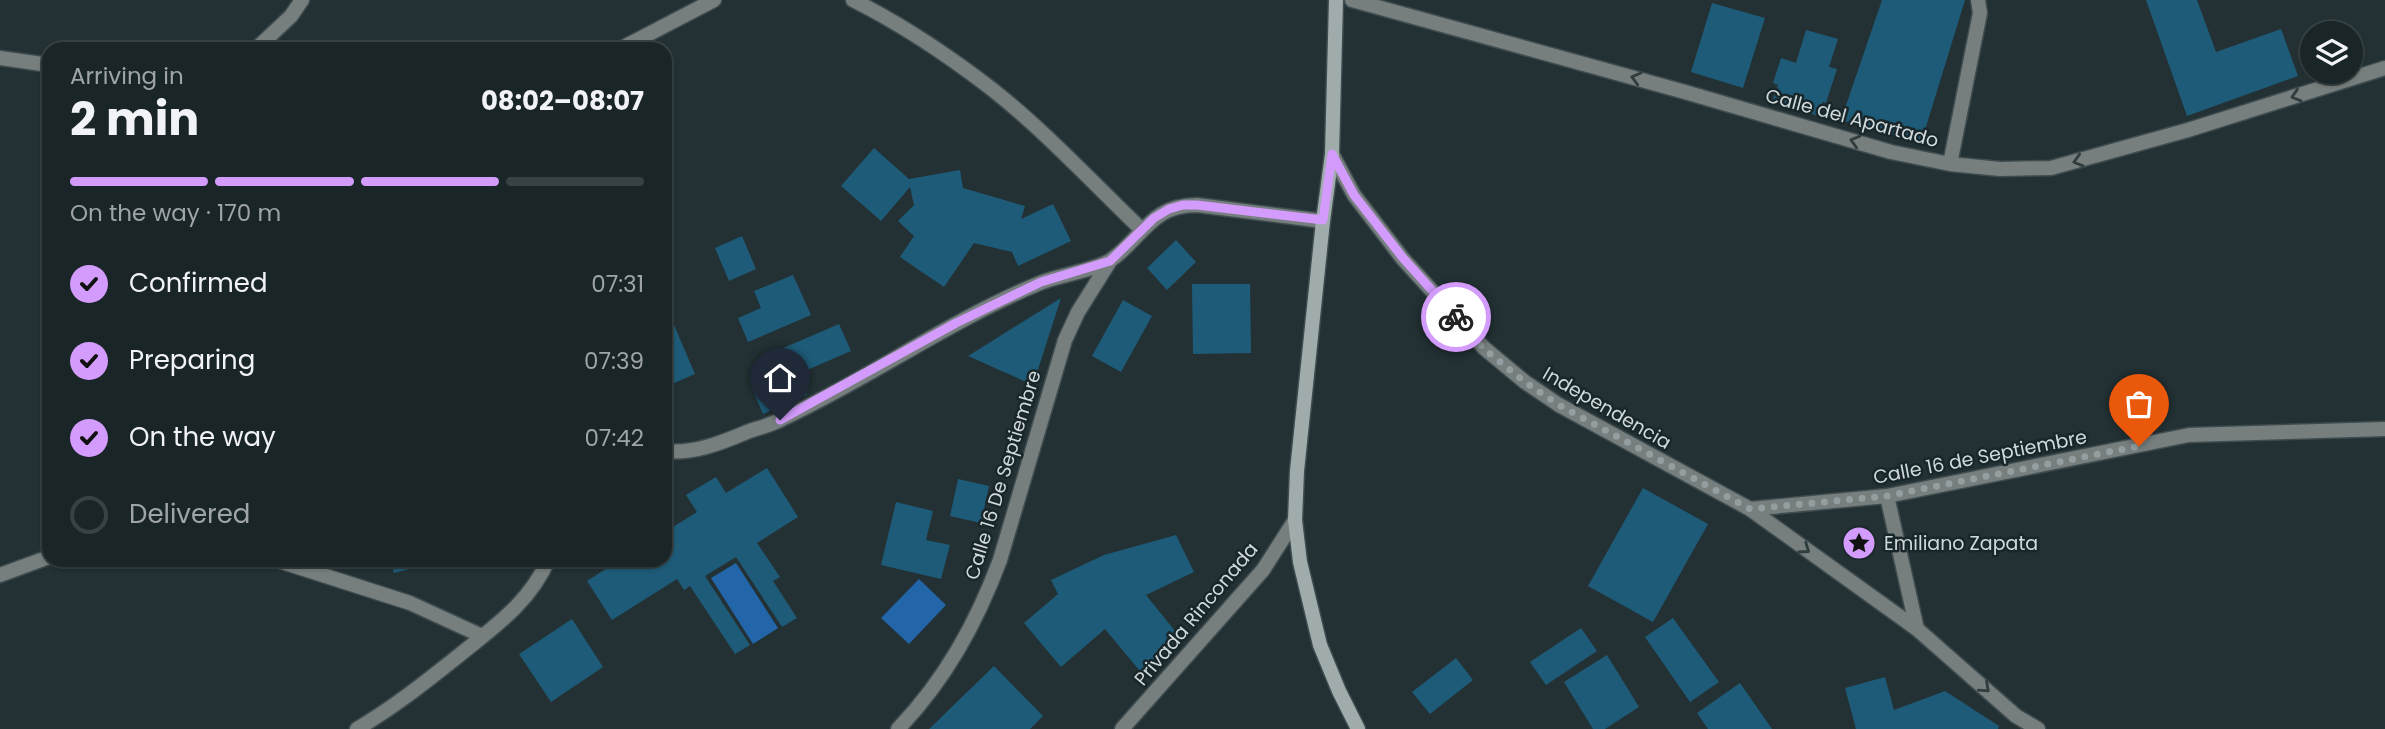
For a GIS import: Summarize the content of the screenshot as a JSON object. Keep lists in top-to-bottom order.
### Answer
{
  "streets": {
    "street": [
      "Calle del Apartado",
      "Independencia",
      "Calle 16 de Septiembre",
      "Calle 16 De Septiembre",
      "Privada Rinconada"
    ]
  },
  "crossings": [
    ["Independencia", "Calle 16 de Septiembre"]
  ],
  "one_way": ["Calle del Apartado", "Independencia"],
  "places": {
    "place": ["Emiliano Zapata"]
  },
  "page": {
    "heading": ["2 min", "Arriving in", "08:02–08:07"],
    "bar": "On the way · 170 m",
    "list": [
      ["Confirmed", "07:31"],
      ["Preparing", "07:39"],
      ["On the way", "07:42"],
      "Delivered"
    ]
  }
}
